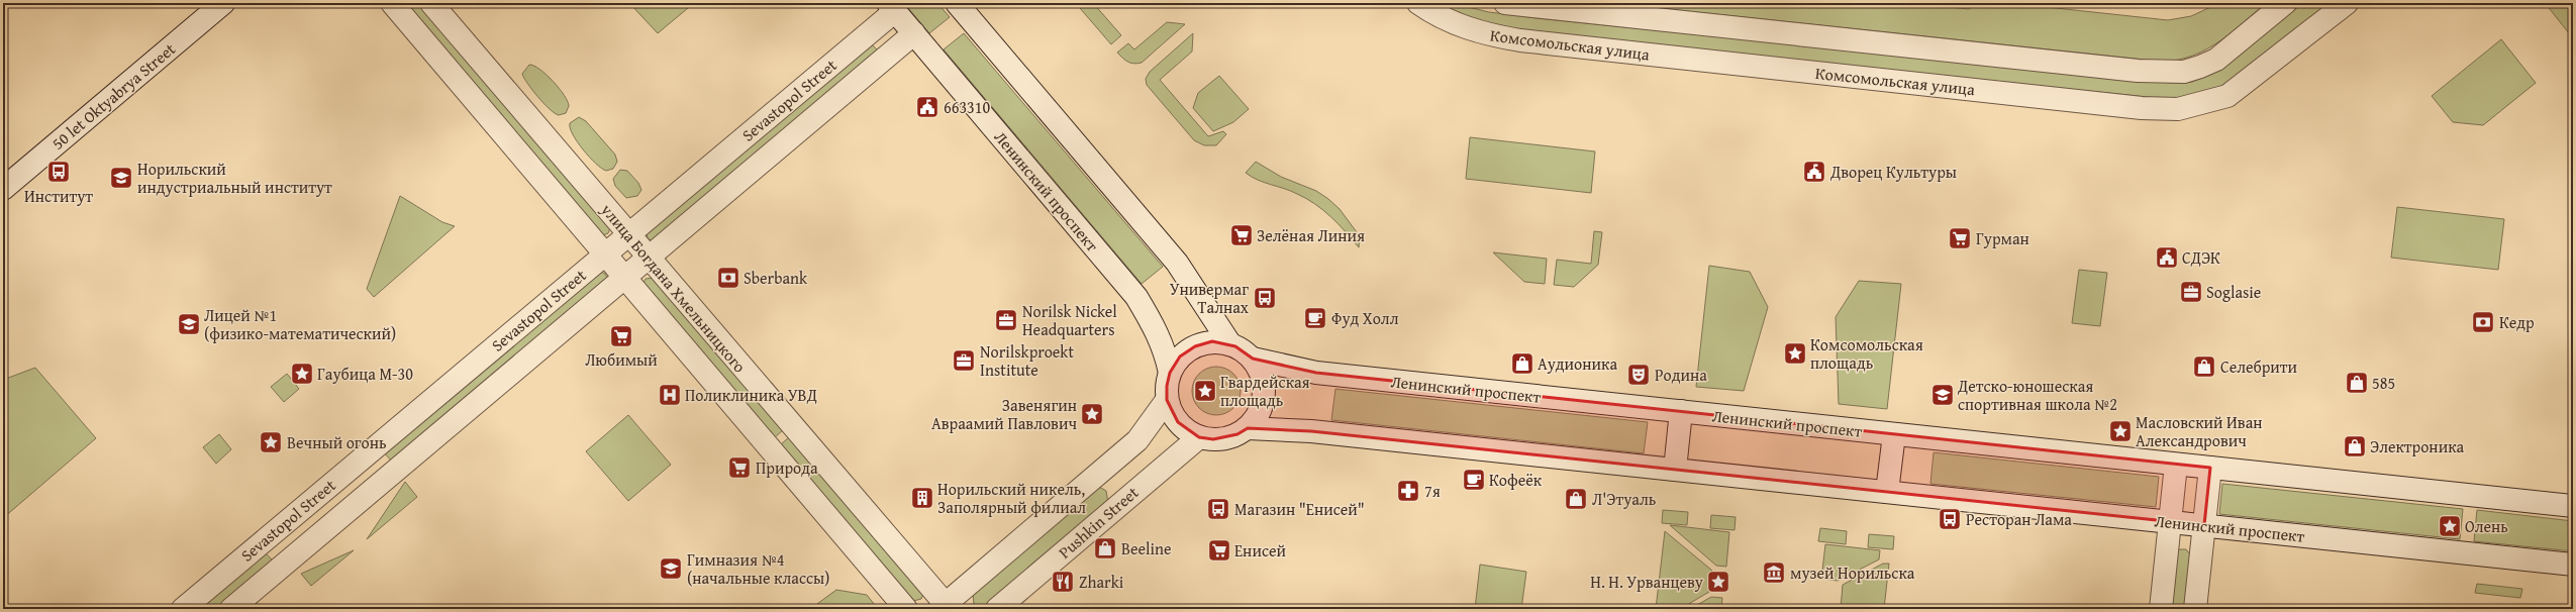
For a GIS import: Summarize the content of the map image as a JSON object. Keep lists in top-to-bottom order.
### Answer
{
  "streets": {
    "street": [
      "Комсомольская улица",
      "50 let Oktyabrya Street",
      "Sevastopol Street",
      "Ленинский проспект",
      "улица Богдана Хмельницкого",
      "Pushkin Street"
    ]
  },
  "crossings": [
    ["Sevastopol Street", "Ленинский проспект"],
    ["Sevastopol Street", "улица Богдана Хмельницкого"],
    ["Ленинский проспект", "Pushkin Street"]
  ],
  "places": {
    "public building": ["663310", "Дворец Культуры", "СДЭК"],
    "bus stop": [
      "Институт",
      "Универмаг Талнах",
      "Магазин \"Енисей\"",
      "Ресторан Лама"
    ],
    "school or university": [
      "Норильский индустриальный институт",
      "Лицей №1 (физико-математический)",
      "Детско-юношеская спортивная школа №2",
      "Гимназия №4 (начальные классы)"
    ],
    "supermarket": [
      "Зелёная Линия",
      "Гурман",
      "Любимый",
      "Природа",
      "Енисей"
    ],
    "bank": ["Sberbank", "Кедр"],
    "office": ["Soglasie", "Norilsk Nickel Headquarters", "Norilskproekt Institute"],
    "cafe": ["Фуд Холл", "Кофеёк"],
    "place": [
      "Комсомольская площадь",
      "Гаубица М-30",
      "Гвардейская площадь",
      "Завенягин Авраамий Павлович",
      "Масловский Иван Александрович",
      "Вечный огонь",
      "Олень",
      "Н. Н. Урванцеву"
    ],
    "shop": [
      "Аудионика",
      "Селебрити",
      "585",
      "Электроника",
      "Л'Этуаль",
      "Beeline"
    ],
    "theatre": ["Родина"],
    "hospital": ["Поликлиника УВД"],
    "pharmacy": ["7я"],
    "building": ["Норильский никель, Заполярный филиал"],
    "museum": ["музей Норильска"],
    "restaurant": ["Zharki"]
  }
}
